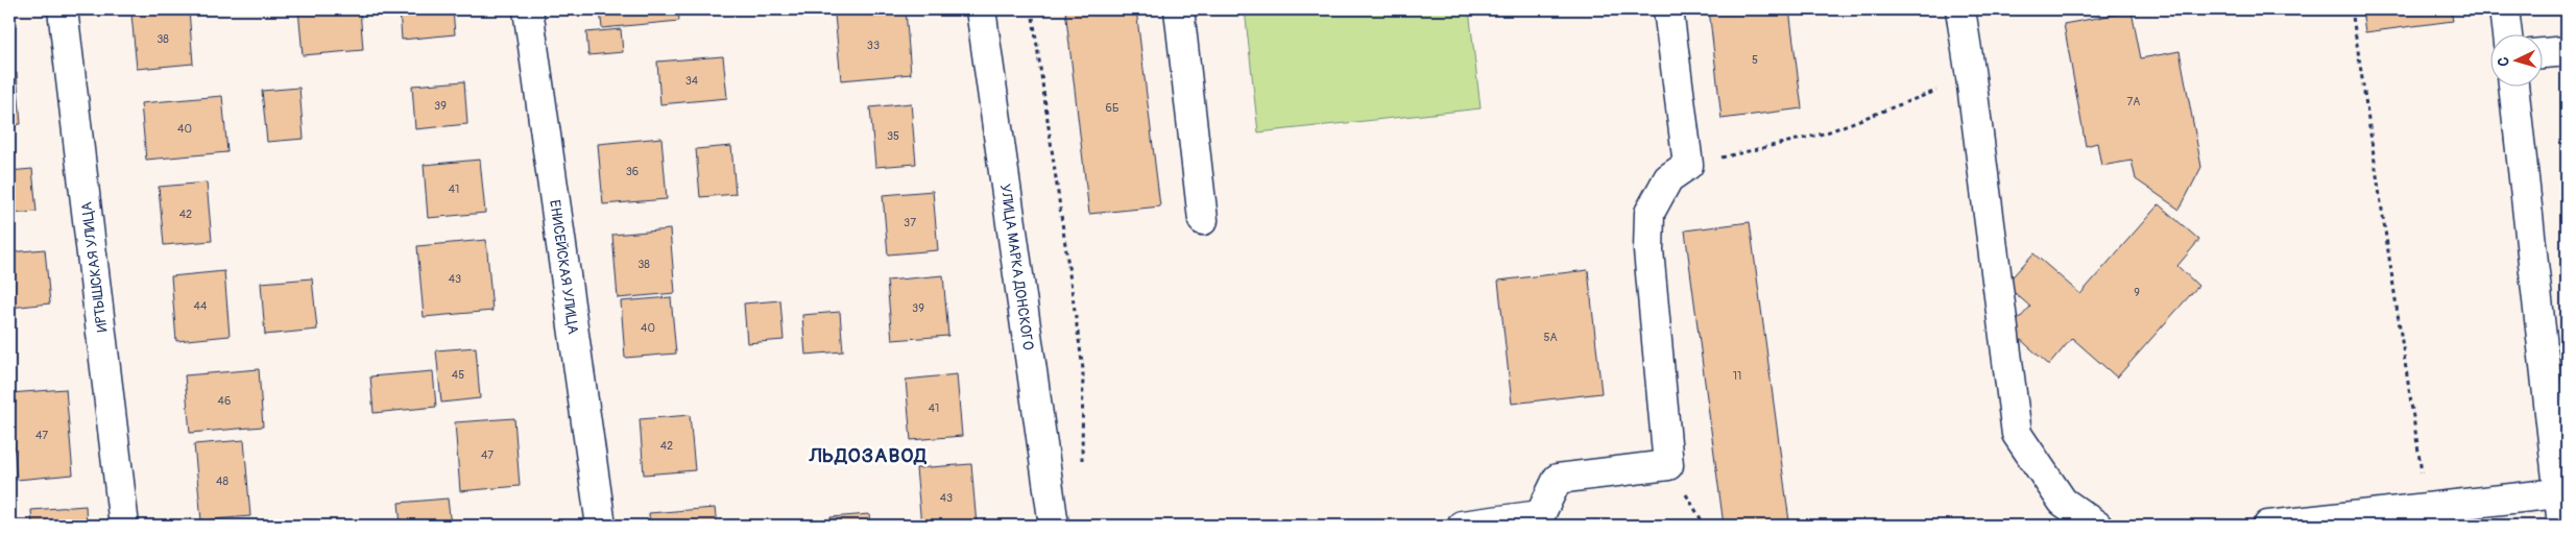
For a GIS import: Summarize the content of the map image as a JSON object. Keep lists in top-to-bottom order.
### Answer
{
  "streets": {
    "street": ["ИРТЫШСКАЯ УЛИЦА", "ЕНИСЕЙСКАЯ УЛИЦА", "УЛИЦА МАРКА ДОНСКОГО"]
  },
  "districts": ["ЛЬДОЗАВОД"],
  "house_numbers": [
    "38",
    "33",
    "5",
    "34",
    "7А",
    "39",
    "6Б",
    "40",
    "35",
    "36",
    "41",
    "42",
    "37",
    "38",
    "43",
    "9",
    "44",
    "39",
    "40",
    "5А",
    "45",
    "11",
    "46",
    "41",
    "47",
    "42",
    "47",
    "48",
    "43"
  ],
  "north": "left"
}
